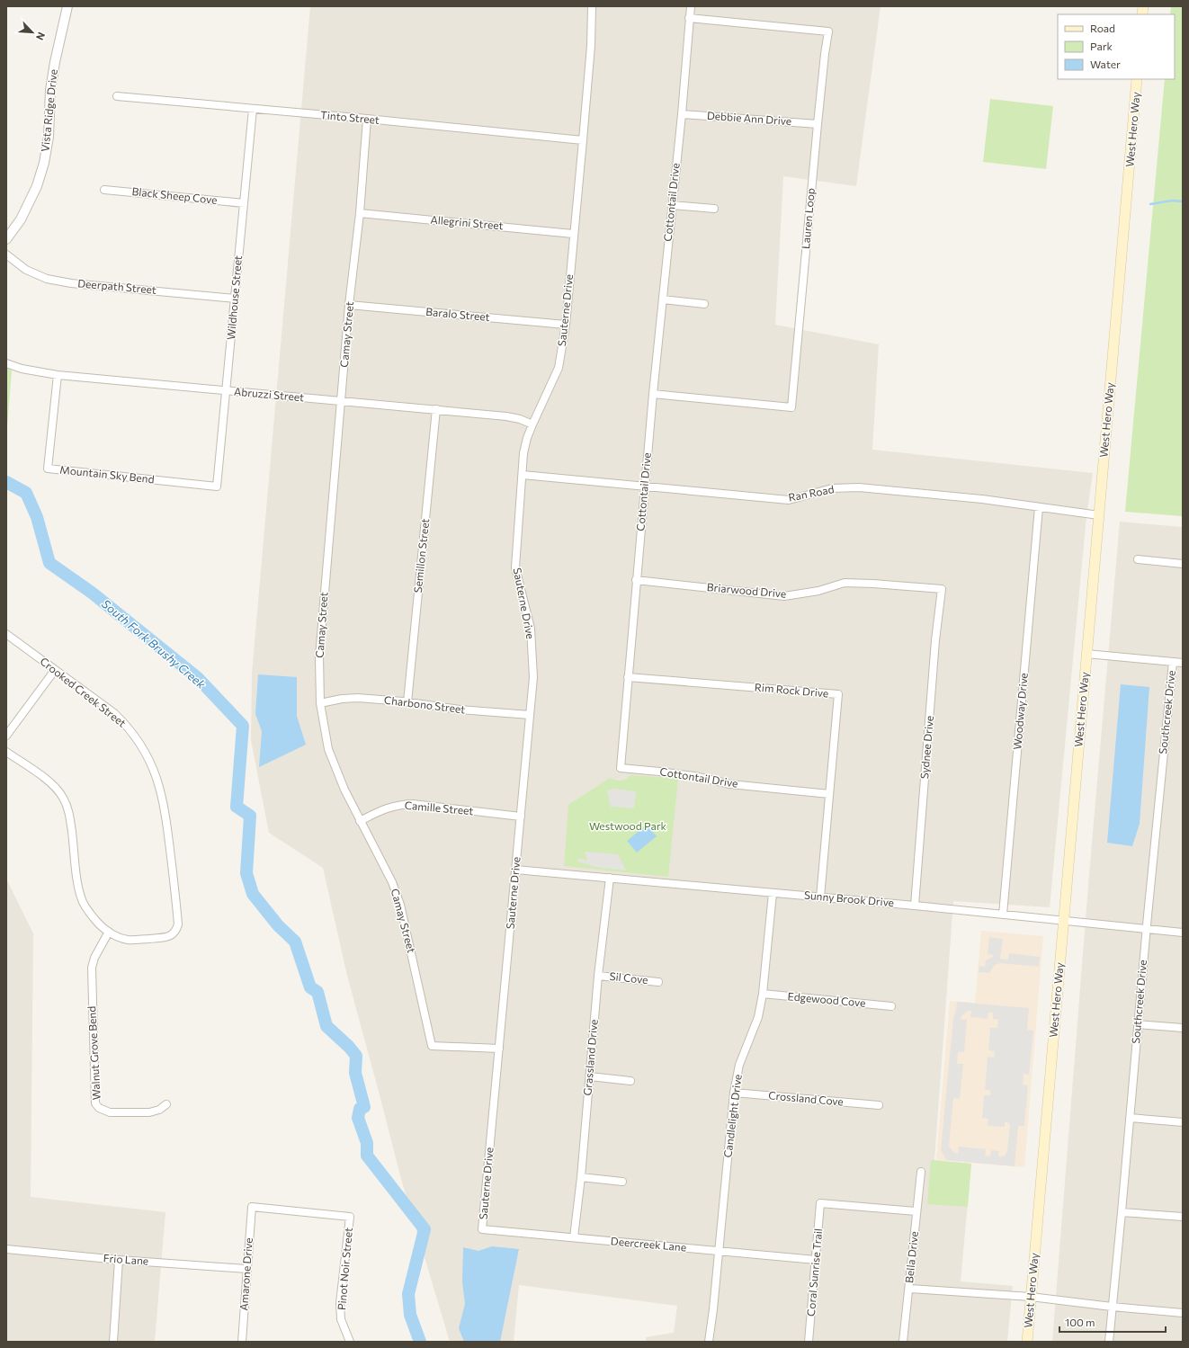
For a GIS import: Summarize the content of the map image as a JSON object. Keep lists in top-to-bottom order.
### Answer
{
  "streets": {
    "main road": ["West Hero Way"],
    "street": [
      "Vista Ridge Drive",
      "Tinto Street",
      "Debbie Ann Drive",
      "Black Sheep Cove",
      "Cottontail Drive",
      "Lauren Loop",
      "Allegrini Street",
      "Deerpath Street",
      "Wildhouse Street",
      "Sauterne Drive",
      "Baralo Street",
      "Camay Street",
      "Abruzzi Street",
      "Mountain Sky Bend",
      "Ran Road",
      "Semillon Street",
      "Briarwood Drive",
      "Rim Rock Drive",
      "Crooked Creek Street",
      "Charbono Street",
      "Woodway Drive",
      "Southcreek Drive",
      "Sydnee Drive",
      "Camille Street",
      "Sunny Brook Drive",
      "Sil Cove",
      "Edgewood Cove",
      "Walnut Grove Bend",
      "Grassland Drive",
      "Crossland Cove",
      "Candlelight Drive",
      "Deercreek Lane",
      "Bella Drive",
      "Frio Lane",
      "Pinot Noir Street",
      "Coral Sunrise Trail",
      "Amarone Drive"
    ]
  },
  "crossings": [
    ["Tinto Street", "Wildhouse Street"],
    ["Tinto Street", "Sauterne Drive"],
    ["Tinto Street", "Camay Street"],
    ["Debbie Ann Drive", "Cottontail Drive"],
    ["Debbie Ann Drive", "Lauren Loop"],
    ["West Hero Way", "Ran Road"],
    ["West Hero Way", "Sunny Brook Drive"],
    ["Black Sheep Cove", "Wildhouse Street"],
    ["Cottontail Drive", "Lauren Loop"],
    ["Cottontail Drive", "Ran Road"],
    ["Cottontail Drive", "Briarwood Drive"],
    ["Cottontail Drive", "Rim Rock Drive"],
    ["Allegrini Street", "Sauterne Drive"],
    ["Allegrini Street", "Camay Street"],
    ["Deerpath Street", "Wildhouse Street"],
    ["Wildhouse Street", "Abruzzi Street"],
    ["Wildhouse Street", "Mountain Sky Bend"],
    ["Sauterne Drive", "Baralo Street"],
    ["Sauterne Drive", "Camay Street"],
    ["Sauterne Drive", "Abruzzi Street"],
    ["Sauterne Drive", "Ran Road"],
    ["Sauterne Drive", "Charbono Street"],
    ["Sauterne Drive", "Camille Street"],
    ["Sauterne Drive", "Sunny Brook Drive"],
    ["Sauterne Drive", "Deercreek Lane"],
    ["Baralo Street", "Camay Street"],
    ["Camay Street", "Abruzzi Street"],
    ["Camay Street", "Charbono Street"],
    ["Camay Street", "Camille Street"],
    ["Abruzzi Street", "Mountain Sky Bend"],
    ["Abruzzi Street", "Semillon Street"],
    ["Ran Road", "Woodway Drive"],
    ["Semillon Street", "Charbono Street"],
    ["Briarwood Drive", "Sydnee Drive"],
    ["Rim Rock Drive", "Sunny Brook Drive"],
    ["Crooked Creek Street", "Walnut Grove Bend"],
    ["Woodway Drive", "Sunny Brook Drive"],
    ["Southcreek Drive", "Sunny Brook Drive"],
    ["Sydnee Drive", "Sunny Brook Drive"],
    ["Sunny Brook Drive", "Grassland Drive"],
    ["Sunny Brook Drive", "Candlelight Drive"],
    ["Sil Cove", "Grassland Drive"],
    ["Edgewood Cove", "Candlelight Drive"],
    ["Grassland Drive", "Deercreek Lane"],
    ["Crossland Cove", "Candlelight Drive"],
    ["Candlelight Drive", "Deercreek Lane"],
    ["Deercreek Lane", "Coral Sunrise Trail"],
    ["Bella Drive", "Coral Sunrise Trail"],
    ["Frio Lane", "Amarone Drive"],
    ["Pinot Noir Street", "Amarone Drive"]
  ],
  "water": ["South Fork Brushy Creek"],
  "parks": ["Westwood Park"],
  "legend": ["Road", "Park", "Water"],
  "scale_bar": "100 m",
  "north": "bottom right"
}
